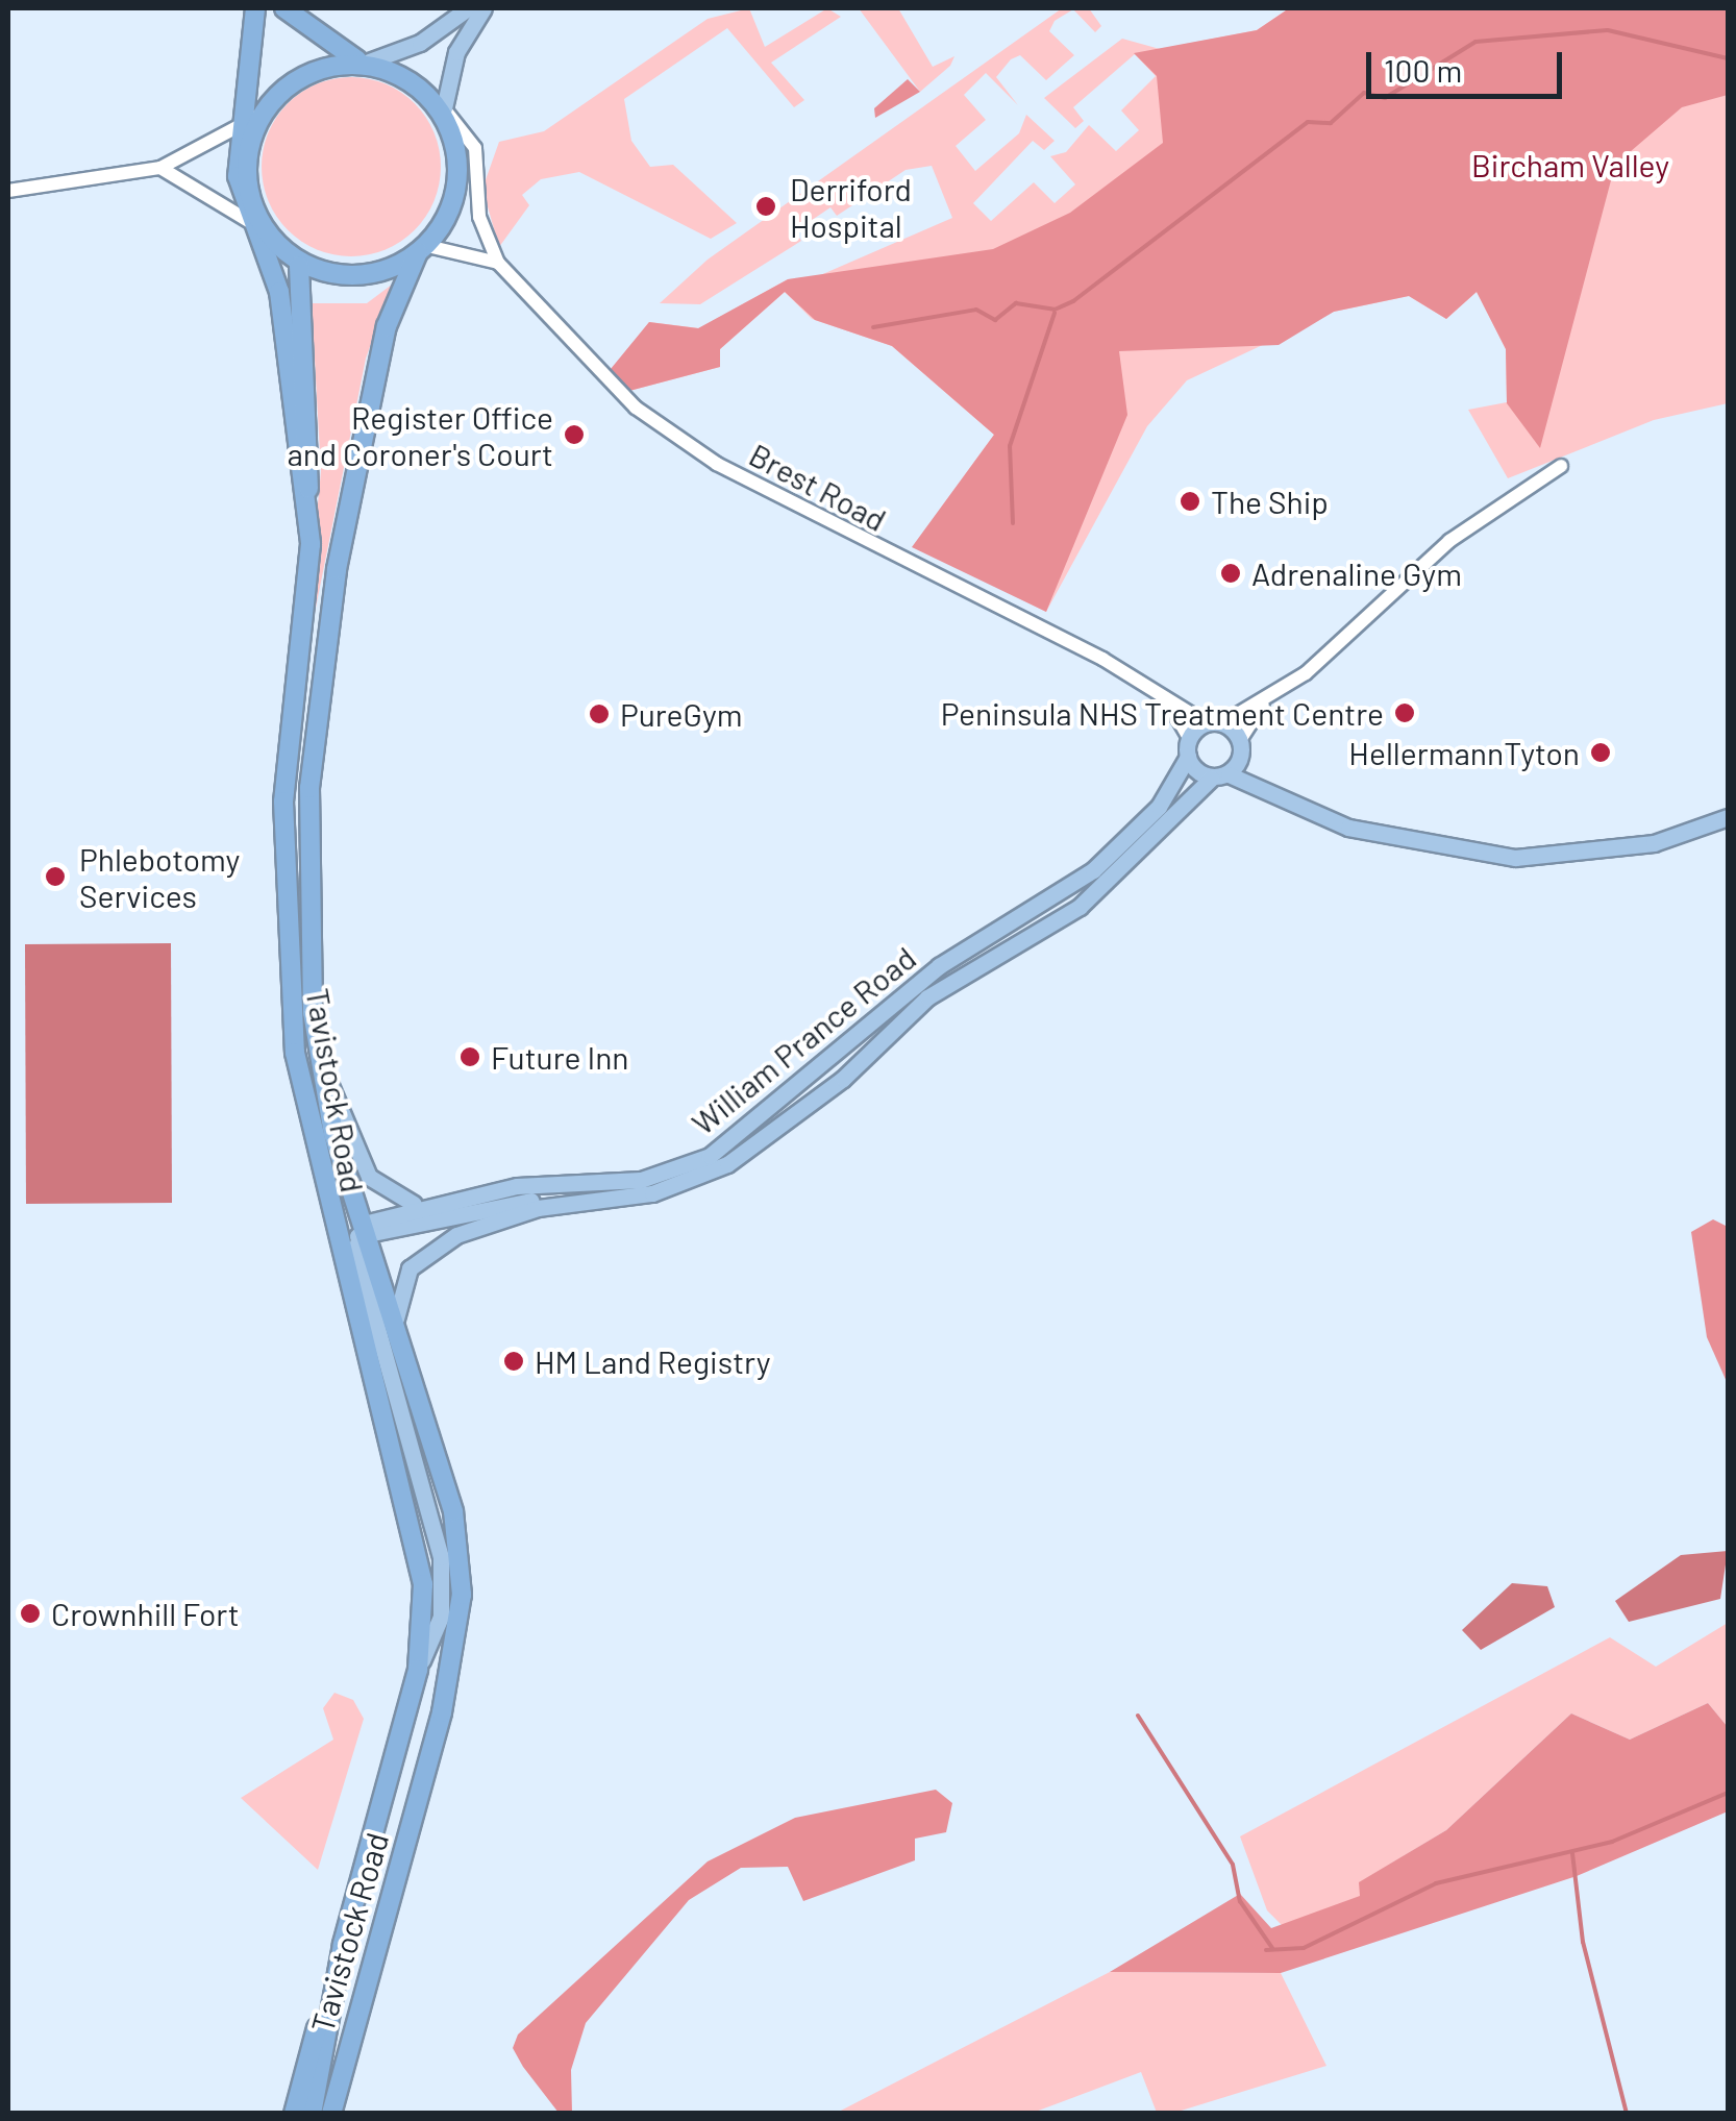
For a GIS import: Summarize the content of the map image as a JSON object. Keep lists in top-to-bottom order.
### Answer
{
  "streets": {
    "highway": ["Tavistock Road"],
    "main road": ["William Prance Road"],
    "street": ["Brest Road"]
  },
  "crossings": [
    ["Brest Road", "Tavistock Road"],
    ["William Prance Road", "Tavistock Road"]
  ],
  "parks": ["Bircham Valley"],
  "places": [
    "Derriford Hospital",
    "Register Office and Coroner's Court",
    "The Ship",
    "Adrenaline Gym",
    "Peninsula NHS Treatment Centre",
    "PureGym",
    "HellermannTyton",
    "Phlebotomy Services",
    "Future Inn",
    "HM Land Registry",
    "Crownhill Fort"
  ],
  "scale_bar": "100 m"
}
